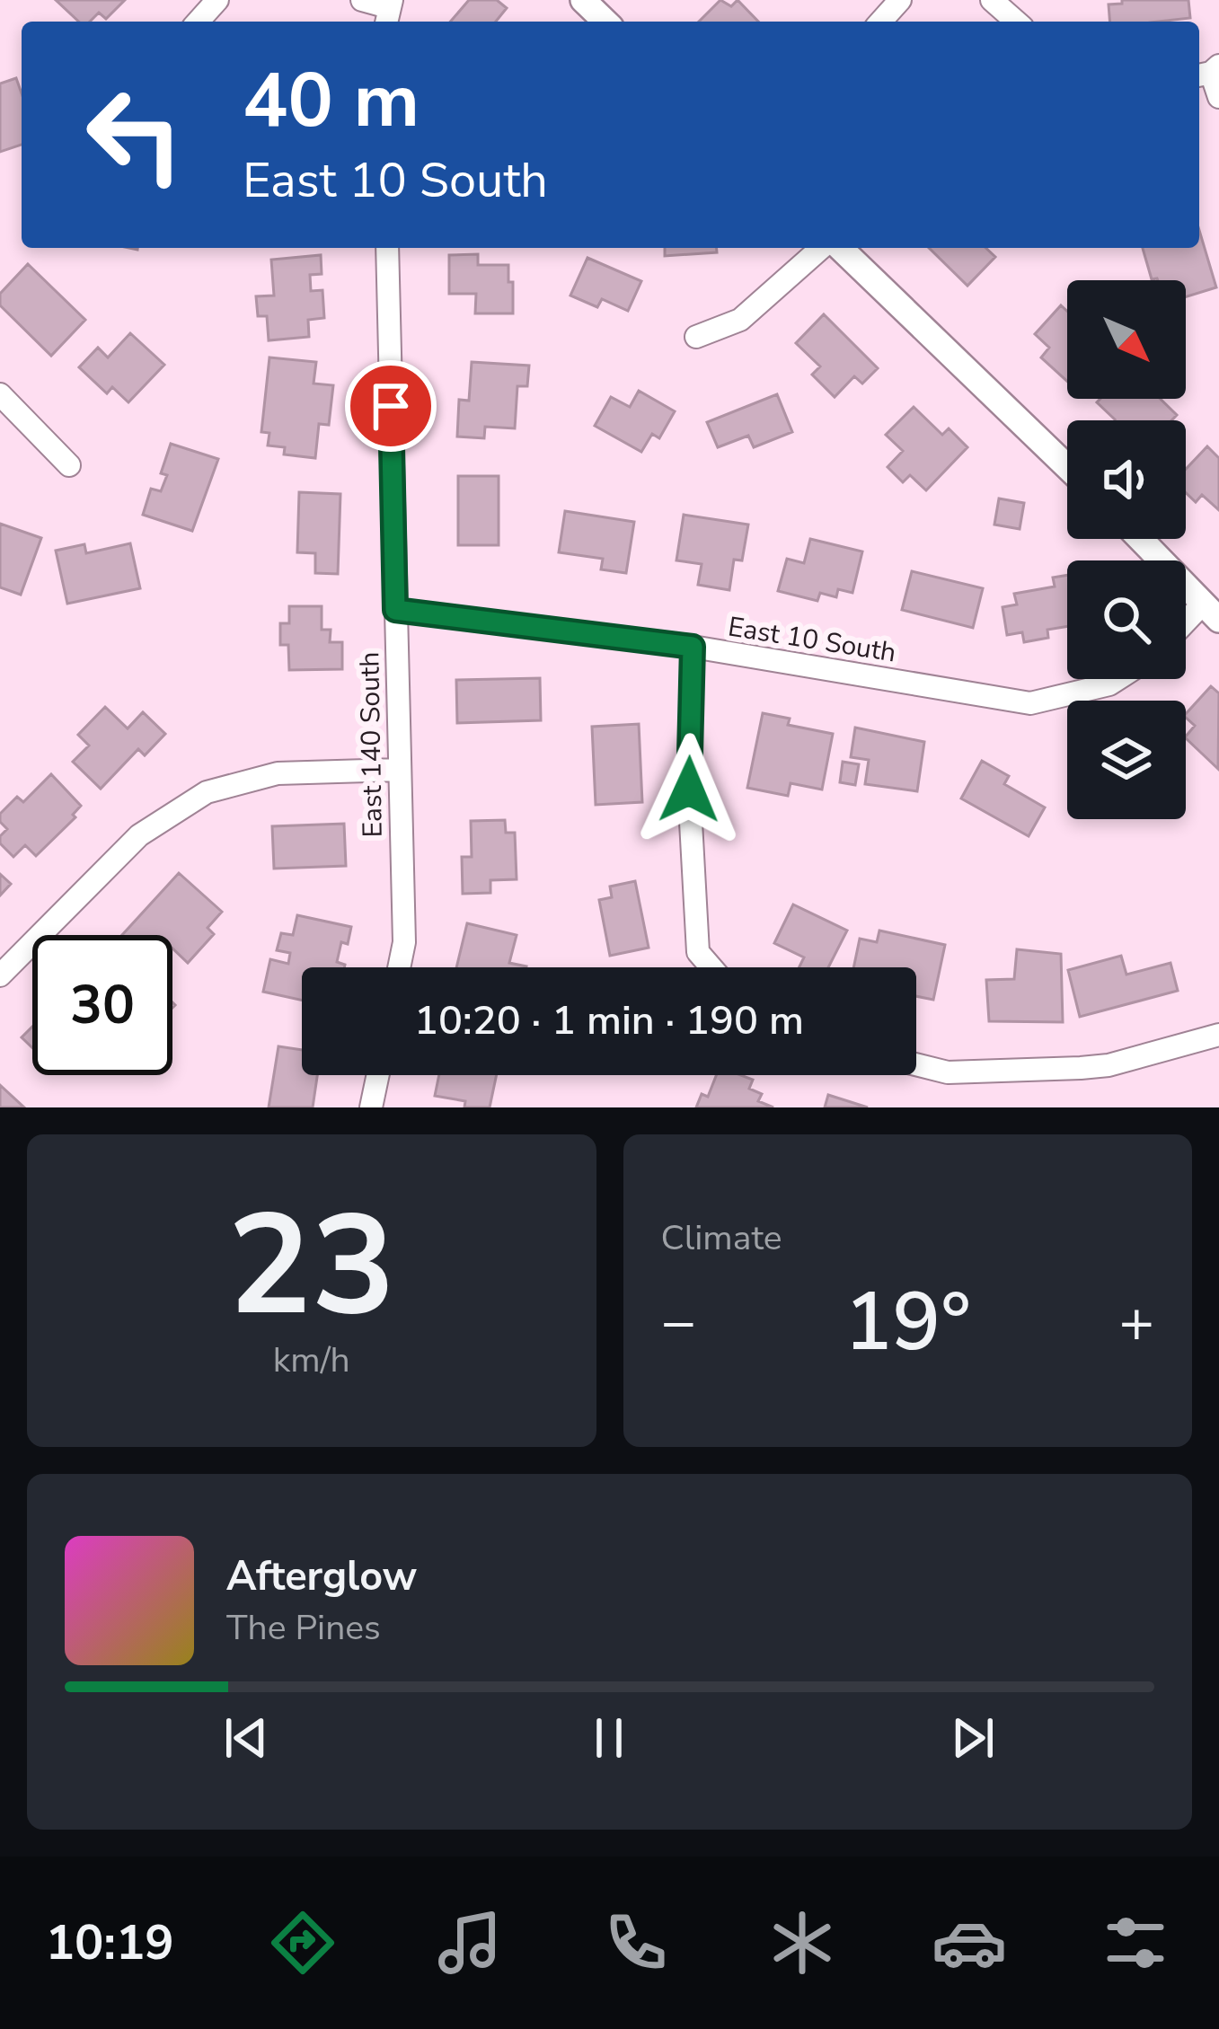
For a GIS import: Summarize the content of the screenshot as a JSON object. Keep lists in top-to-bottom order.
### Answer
{
  "streets": {
    "street": ["East 10 South", "East 140 South"]
  },
  "crossings": [
    ["East 10 South", "East 140 South"]
  ],
  "north": "bottom right",
  "page": {
    "turn": ["40 m", "East 10 South"],
    "limit": "30",
    "trip": "10:20 · 1 min · 190 m",
    "tile": [
      ["23", "km/h"],
      "Climate"
    ],
    "heat": ["−", "19°", "+"],
    "song": ["Afterglow", "The Pines"],
    "tabs": "10:19"
  }
}
